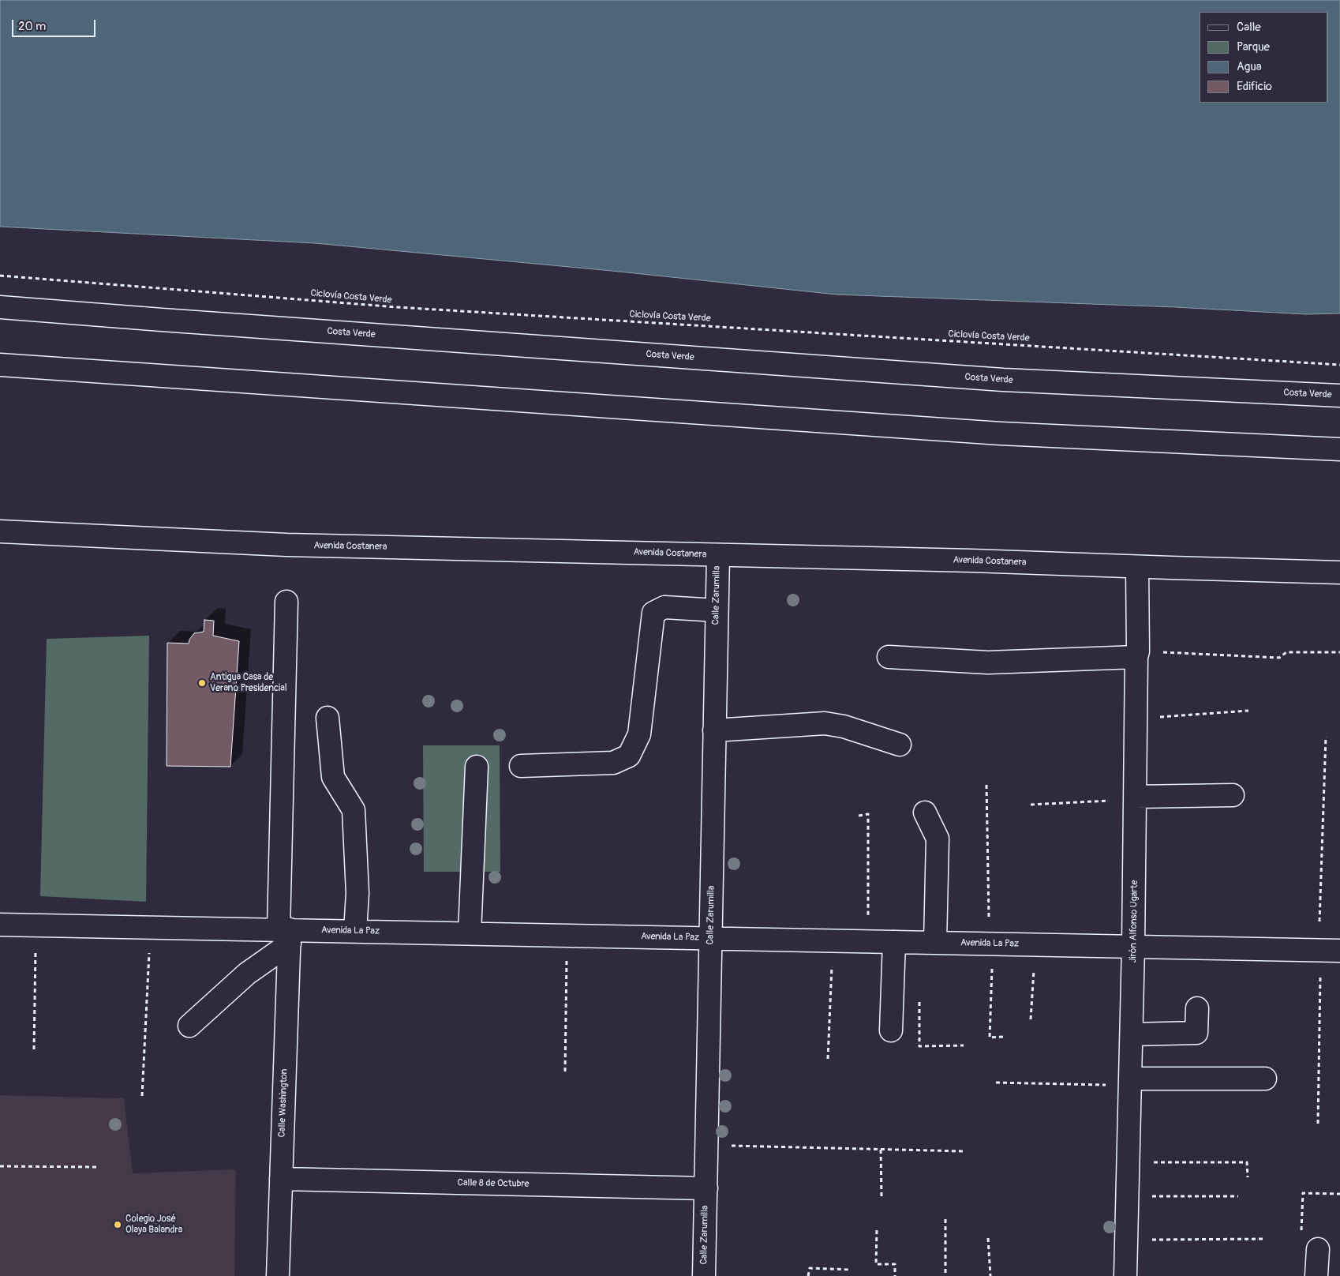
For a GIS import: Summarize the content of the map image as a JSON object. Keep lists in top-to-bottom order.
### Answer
{
  "streets": {
    "main road": [
      "Costa Verde",
      "Avenida Costanera",
      "Calle Zarumilla",
      "Jirón Alfonso Ugarte",
      "Avenida La Paz",
      "Calle Washington",
      "Calle 8 de Octubre"
    ],
    "path": ["Ciclovía Costa Verde"]
  },
  "crossings": [
    ["Avenida Costanera", "Calle Zarumilla"],
    ["Avenida Costanera", "Jirón Alfonso Ugarte"],
    ["Calle Zarumilla", "Avenida La Paz"],
    ["Calle Zarumilla", "Calle 8 de Octubre"],
    ["Jirón Alfonso Ugarte", "Avenida La Paz"],
    ["Avenida La Paz", "Calle Washington"],
    ["Calle Washington", "Calle 8 de Octubre"]
  ],
  "places": ["Antigua Casa de Verano Presidencial", "Colegio José Olaya Balandra"],
  "legend": [
    "Calle",
    "Parque",
    "Agua",
    "Edificio"
  ],
  "scale_bar": "20 m"
}
